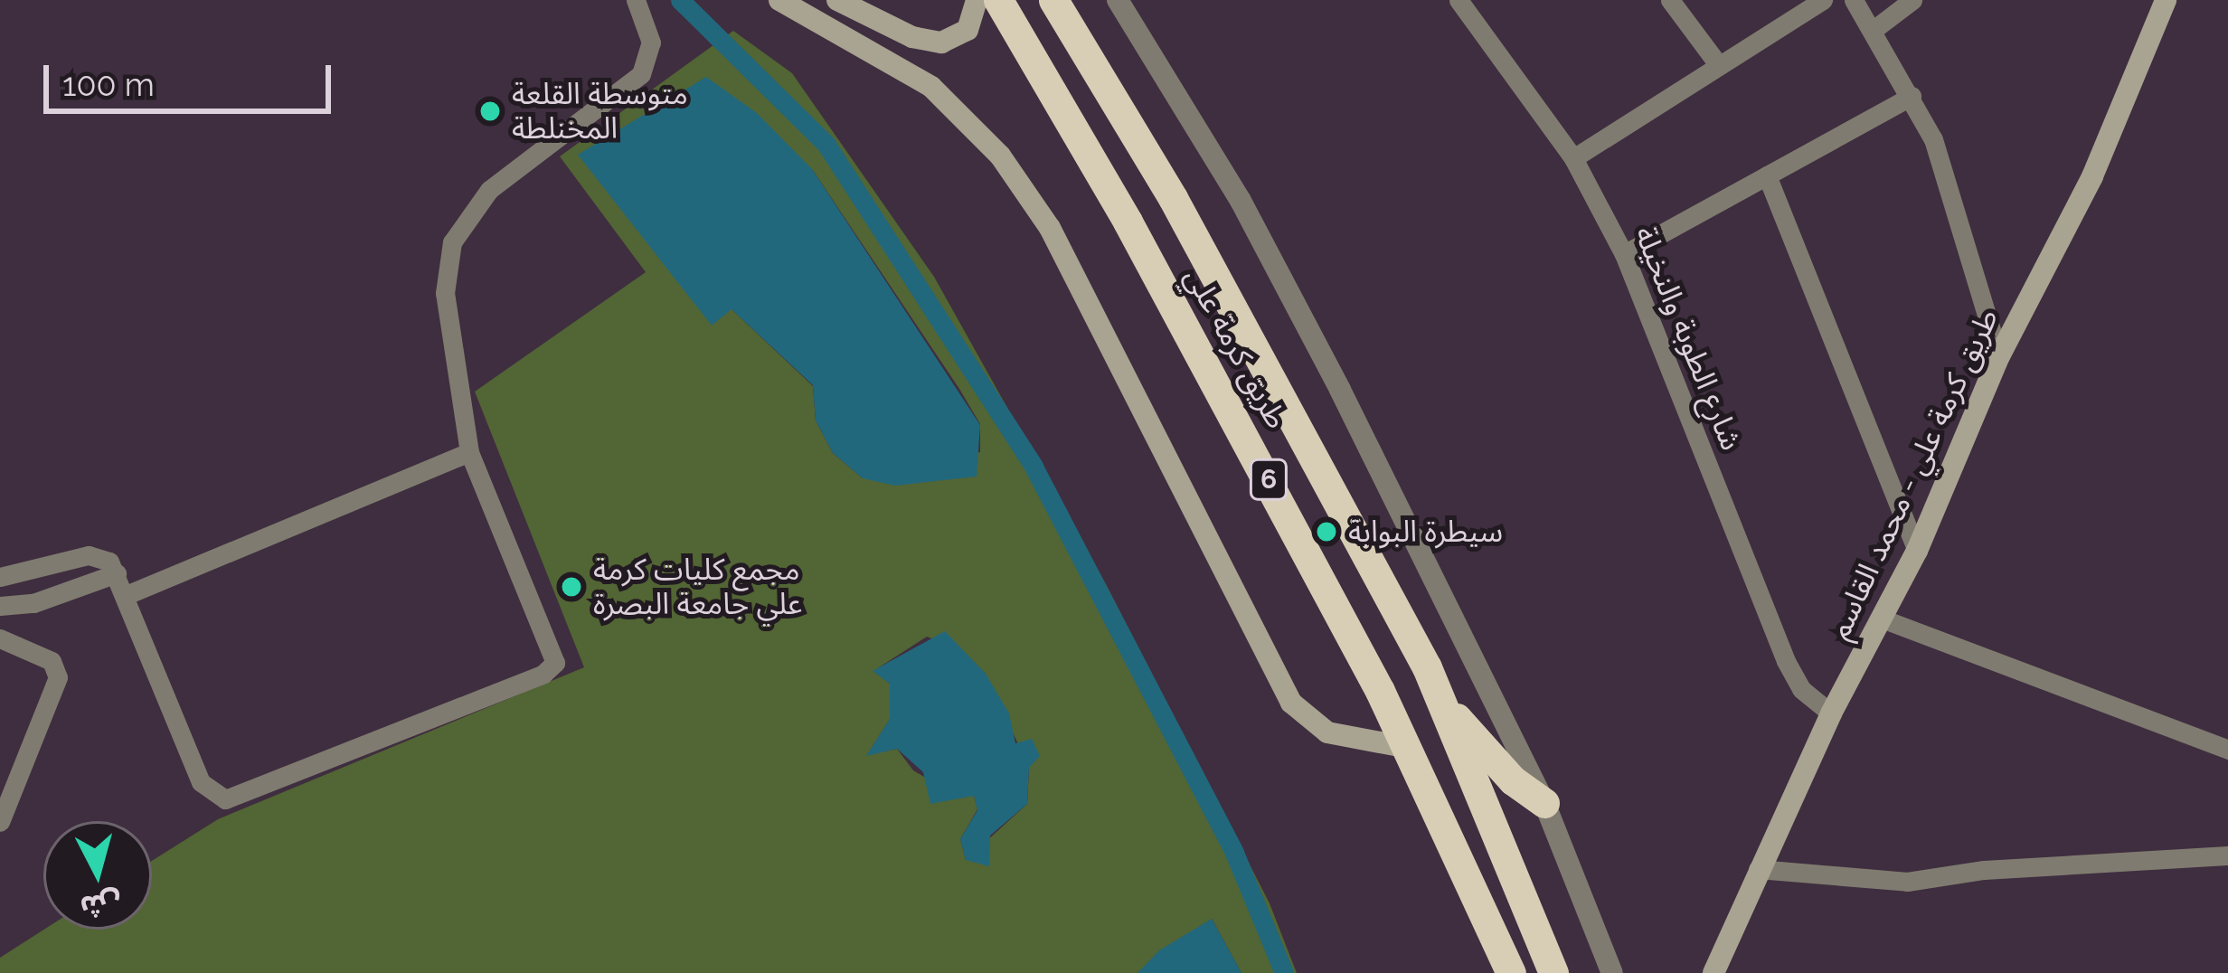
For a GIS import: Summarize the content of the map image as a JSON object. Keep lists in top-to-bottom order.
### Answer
{
  "streets": {
    "highway": ["طريق كرمة علي", "6"],
    "main road": ["طريق كرمة علي - محمد القاسم"],
    "street": ["شارع الطوبة والنخيلة"]
  },
  "crossings": [
    ["شارع الطوبة والنخيلة", "طريق كرمة علي - محمد القاسم"]
  ],
  "places": ["متوسطة القلعة المخنلطة", "سيطرة البوابة", "مجمع كليات كرمة علي جامعة البصرة"],
  "scale_bar": "100 m",
  "north": "bottom"
}
